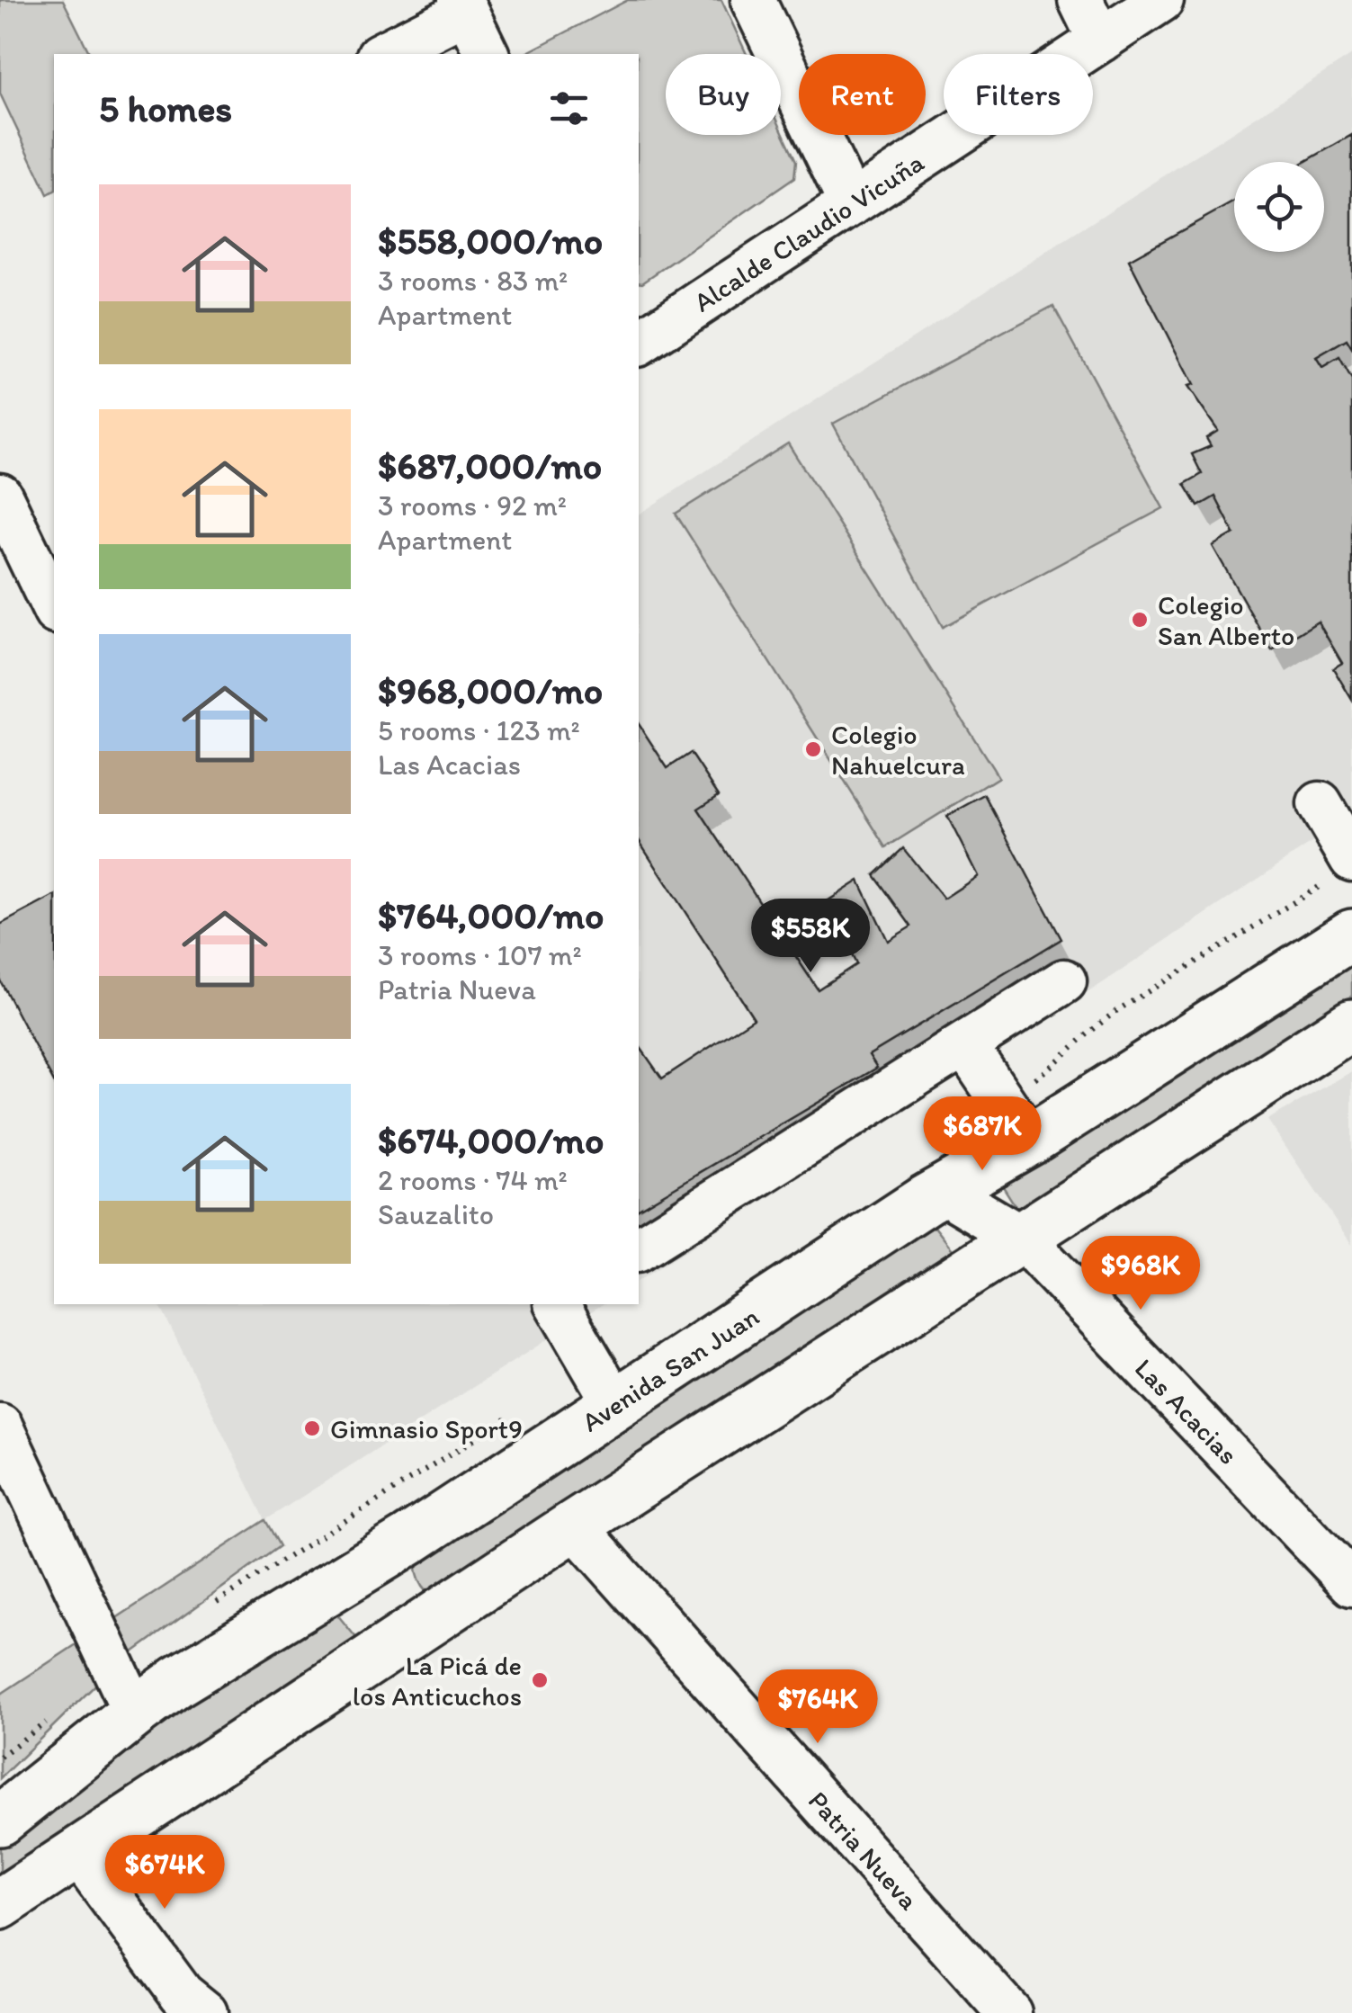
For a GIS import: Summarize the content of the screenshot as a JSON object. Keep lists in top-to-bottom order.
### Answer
{
  "streets": {
    "main road": ["Avenida San Juan"],
    "street": ["Alcalde Claudio Vicuña", "Las Acacias", "Patria Nueva"]
  },
  "crossings": [
    ["Avenida San Juan", "Las Acacias"]
  ],
  "places": [
    "Colegio San Alberto",
    "Colegio Nahuelcura",
    "Gimnasio Sport9",
    "La Picá de los Anticuchos"
  ],
  "page": {
    "chip": ["Buy", "Rent", "Filters"],
    "heading": "5 homes",
    "list": [
      {
        "name": "$558,000/mo",
        "note": "3 rooms · 83 m² · Apartment"
      },
      {
        "name": "$687,000/mo",
        "note": "3 rooms · 92 m² · Apartment"
      },
      {
        "name": "$968,000/mo",
        "note": "5 rooms · 123 m² · Las Acacias"
      },
      {
        "name": "$764,000/mo",
        "note": "3 rooms · 107 m² · Patria Nueva"
      },
      {
        "name": "$674,000/mo",
        "note": "2 rooms · 74 m² · Sauzalito"
      }
    ],
    "price": [
      "$558K",
      "$687K",
      "$968K",
      "$764K",
      "$674K"
    ]
  }
}
